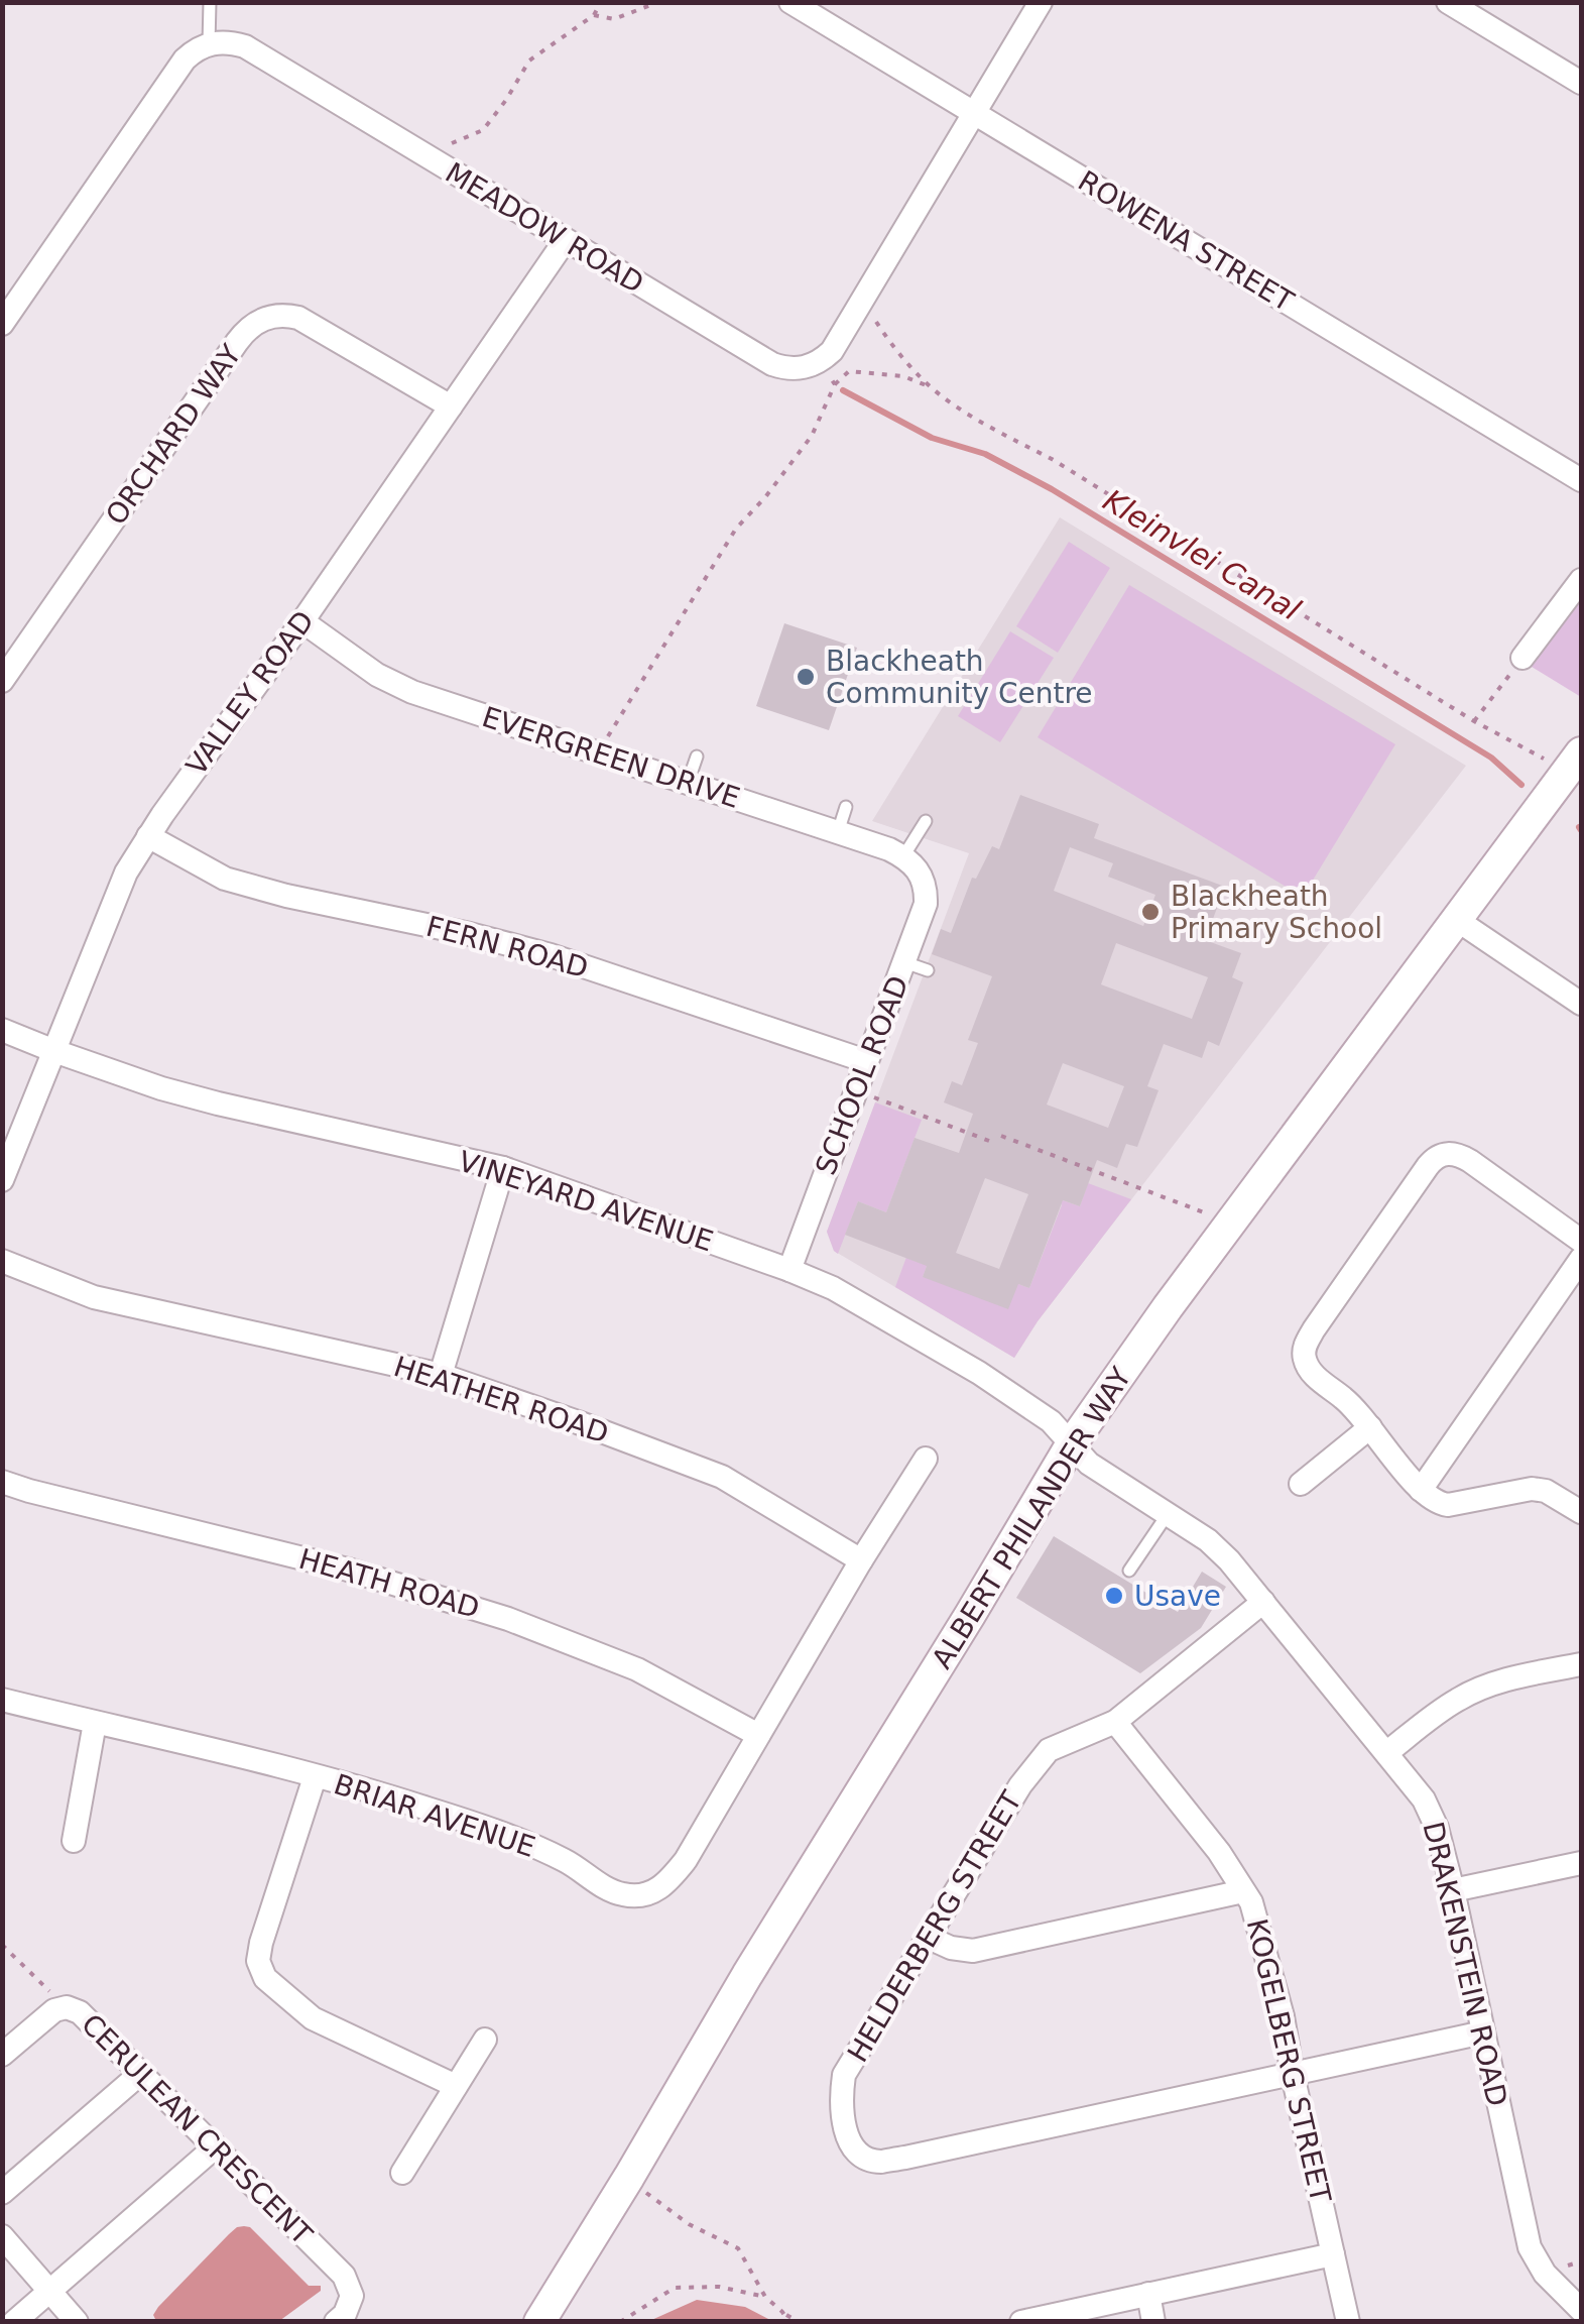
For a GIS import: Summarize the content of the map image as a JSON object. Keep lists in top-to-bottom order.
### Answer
{
  "streets": {
    "street": [
      "MEADOW ROAD",
      "ROWENA STREET",
      "ORCHARD WAY",
      "VALLEY ROAD",
      "EVERGREEN DRIVE",
      "FERN ROAD",
      "SCHOOL ROAD",
      "VINEYARD AVENUE",
      "HEATHER ROAD",
      "ALBERT PHILANDER WAY",
      "HEATH ROAD",
      "BRIAR AVENUE",
      "HELDERBERG STREET",
      "DRAKENSTEIN ROAD",
      "KOGELBERG STREET",
      "CERULEAN CRESCENT"
    ]
  },
  "crossings": [
    ["MEADOW ROAD", "VALLEY ROAD"],
    ["ORCHARD WAY", "VALLEY ROAD"],
    ["VALLEY ROAD", "EVERGREEN DRIVE"],
    ["VALLEY ROAD", "FERN ROAD"],
    ["VALLEY ROAD", "VINEYARD AVENUE"],
    ["EVERGREEN DRIVE", "SCHOOL ROAD"],
    ["FERN ROAD", "SCHOOL ROAD"],
    ["SCHOOL ROAD", "VINEYARD AVENUE"],
    ["VINEYARD AVENUE", "ALBERT PHILANDER WAY"],
    ["VINEYARD AVENUE", "DRAKENSTEIN ROAD"],
    ["HEATHER ROAD", "BRIAR AVENUE"],
    ["ALBERT PHILANDER WAY", "DRAKENSTEIN ROAD"],
    ["HEATH ROAD", "BRIAR AVENUE"],
    ["HELDERBERG STREET", "DRAKENSTEIN ROAD"],
    ["HELDERBERG STREET", "KOGELBERG STREET"]
  ],
  "water": ["Kleinvlei Canal"],
  "places": ["Blackheath Community Centre", "Blackheath Primary School", "Usave"]
}
